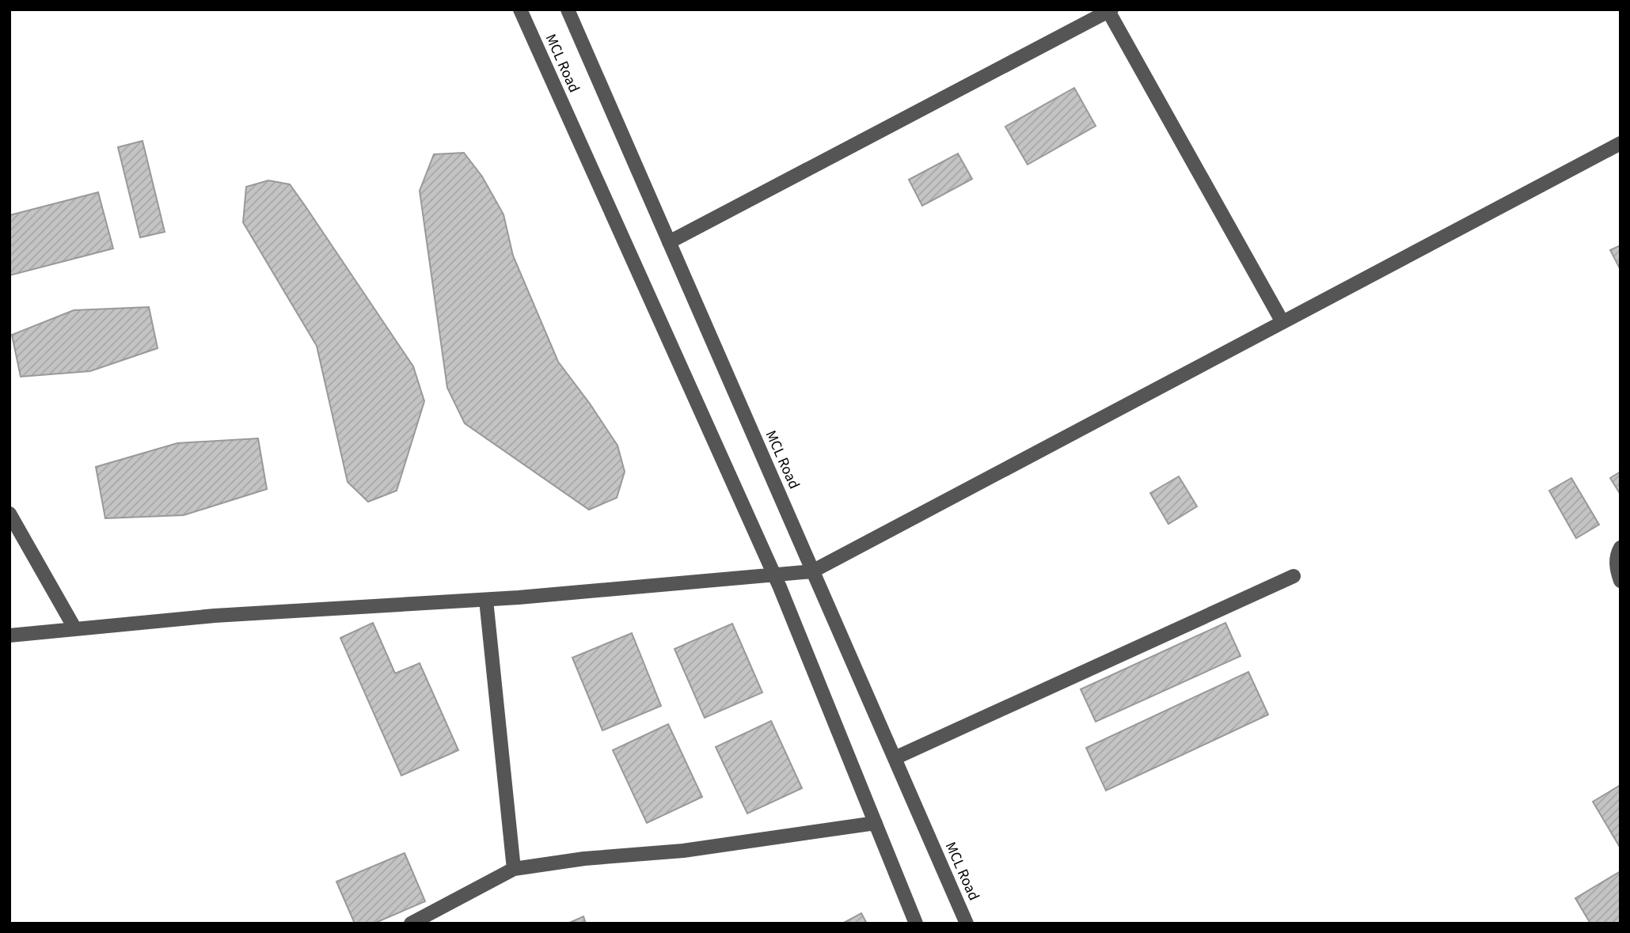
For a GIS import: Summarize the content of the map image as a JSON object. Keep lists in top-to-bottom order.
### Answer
{
  "streets": {
    "street": ["MCL Road"]
  }
}
